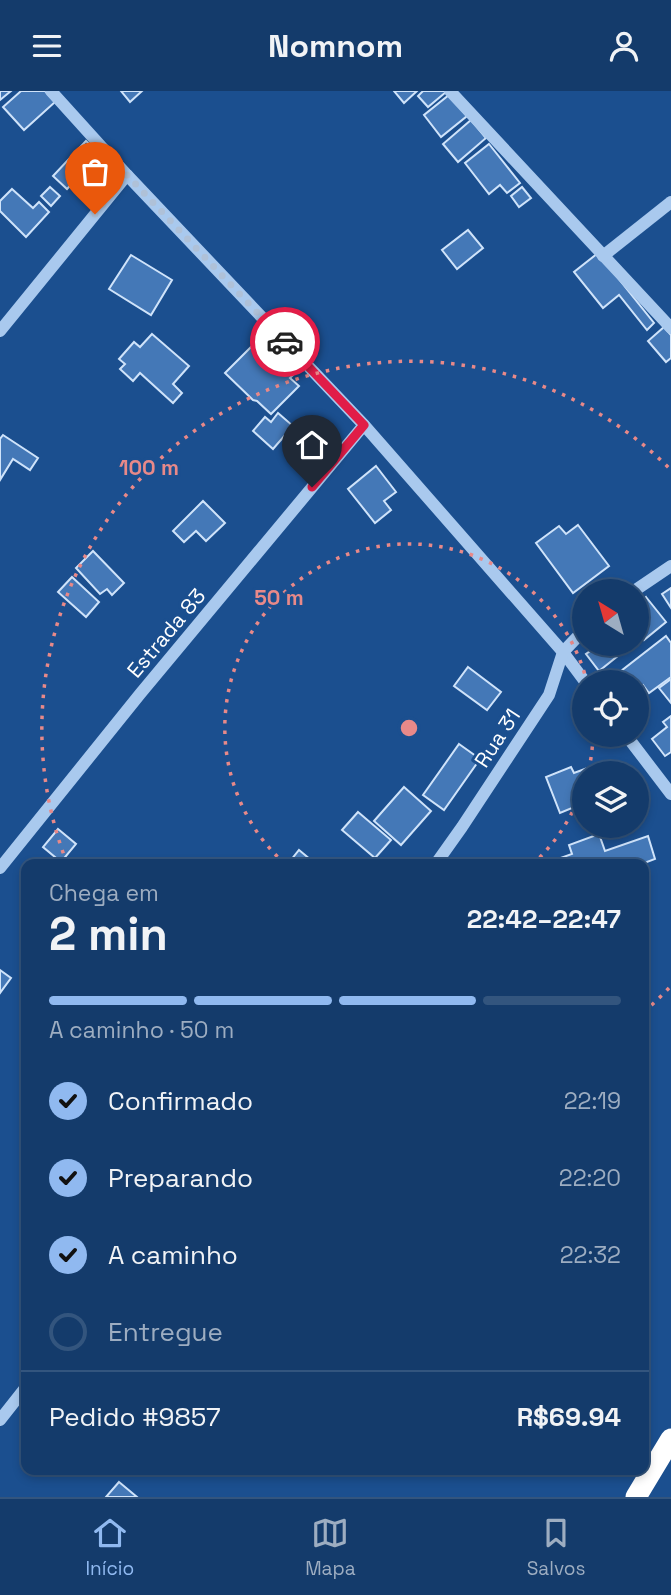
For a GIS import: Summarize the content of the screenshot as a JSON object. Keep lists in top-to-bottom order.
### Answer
{
  "streets": {
    "street": ["Estrada 83", "Rua 31"]
  },
  "north": "top left",
  "page": {
    "header": "Nomnom",
    "heading": ["2 min", "Chega em", "22:42–22:47"],
    "panel": ["Pedido #9857", "R$69.94"],
    "bar": "A caminho · 50 m",
    "list": [
      ["Confirmado", "22:19"],
      ["Preparando", "22:20"],
      ["A caminho", "22:32"],
      "Entregue"
    ],
    "tabs": ["Início", "Mapa", "Salvos"]
  },
  "rings": ["100 m", "50 m"]
}
